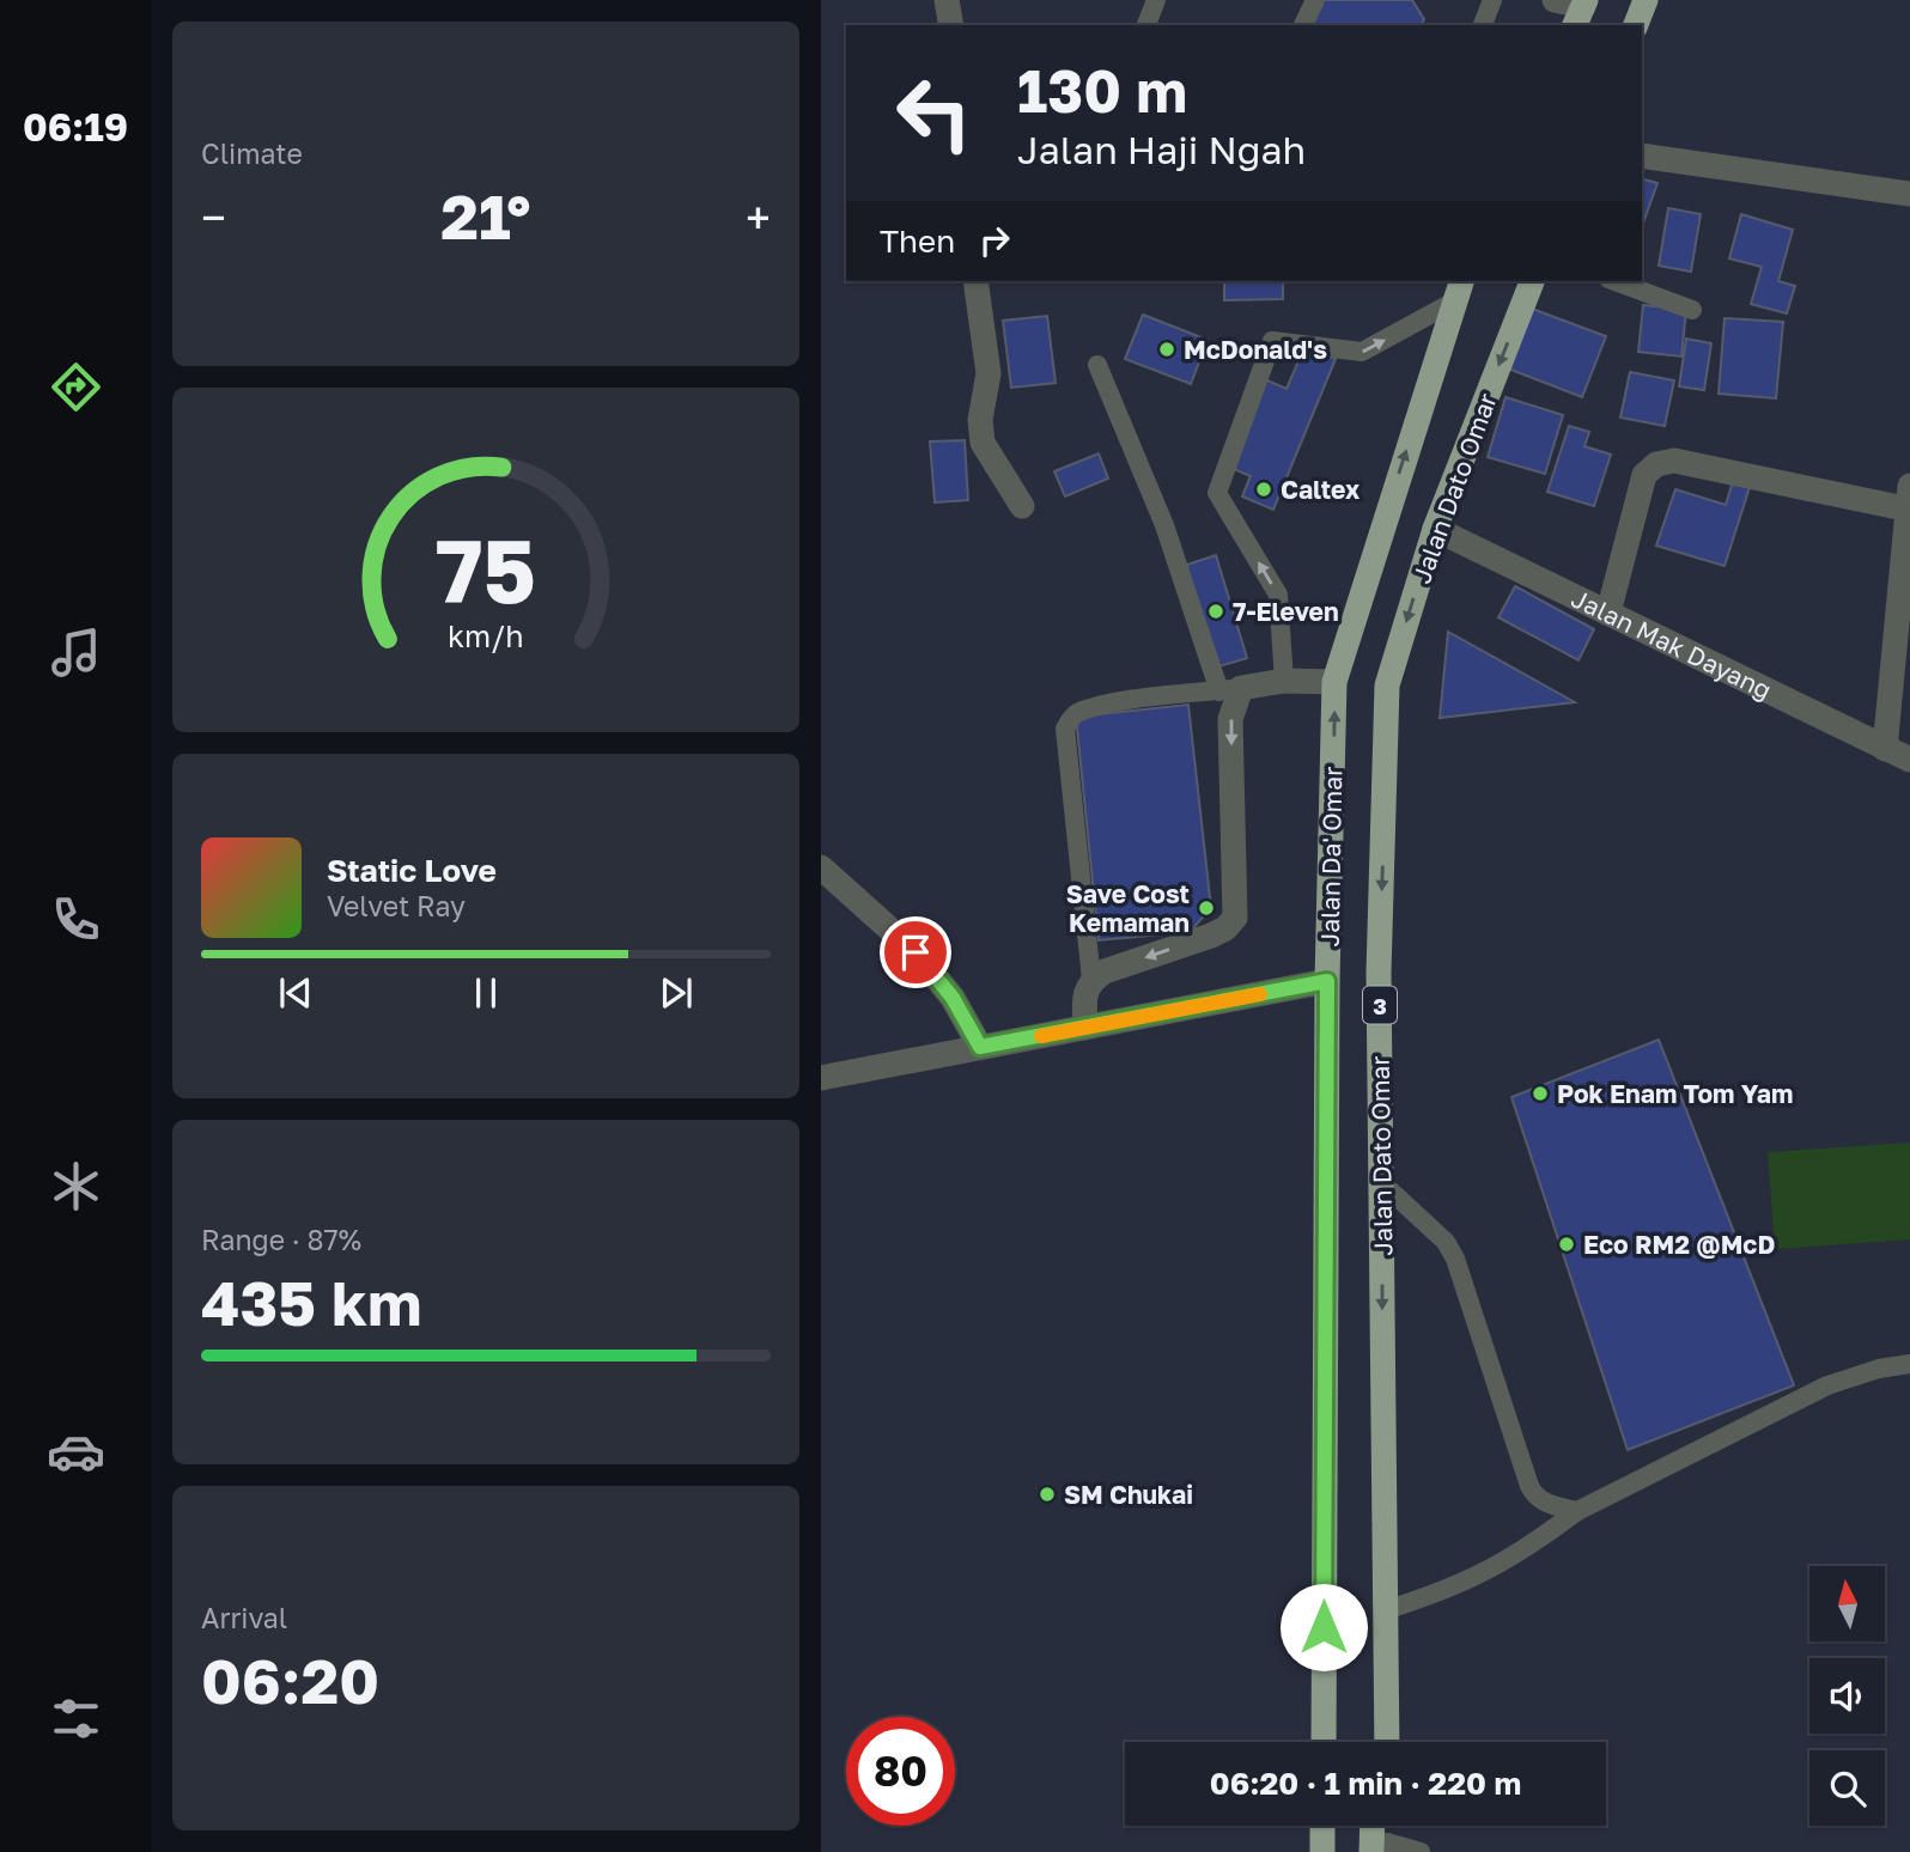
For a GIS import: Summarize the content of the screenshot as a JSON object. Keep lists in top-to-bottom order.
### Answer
{
  "streets": {
    "highway": ["Jalan Dato Omar", "Jalan Da' Omar", "3"],
    "street": ["Jalan Mak Dayang"]
  },
  "crossings": [
    ["Jalan Dato Omar", "Jalan Mak Dayang"]
  ],
  "one_way": ["Jalan Dato Omar", "Jalan Da' Omar"],
  "places": [
    "McDonald's",
    "Caltex",
    "7-Eleven",
    "Save Cost Kemaman",
    "Pok Enam Tom Yam",
    "Eco RM2 @McD",
    "SM Chukai"
  ],
  "north": "top",
  "page": {
    "tabs": "06:19",
    "tile": [
      "Climate",
      ["Range · 87%", "435 km"],
      ["Arrival", "06:20"]
    ],
    "turn": ["130 m", "Jalan Haji Ngah"],
    "heat": ["−", "21°", "+"],
    "then": "Then",
    "song": ["Static Love", "Velvet Ray"],
    "limit": "80",
    "trip": "06:20 · 1 min · 220 m",
    "gauge": ["75", "km/h"]
  }
}
